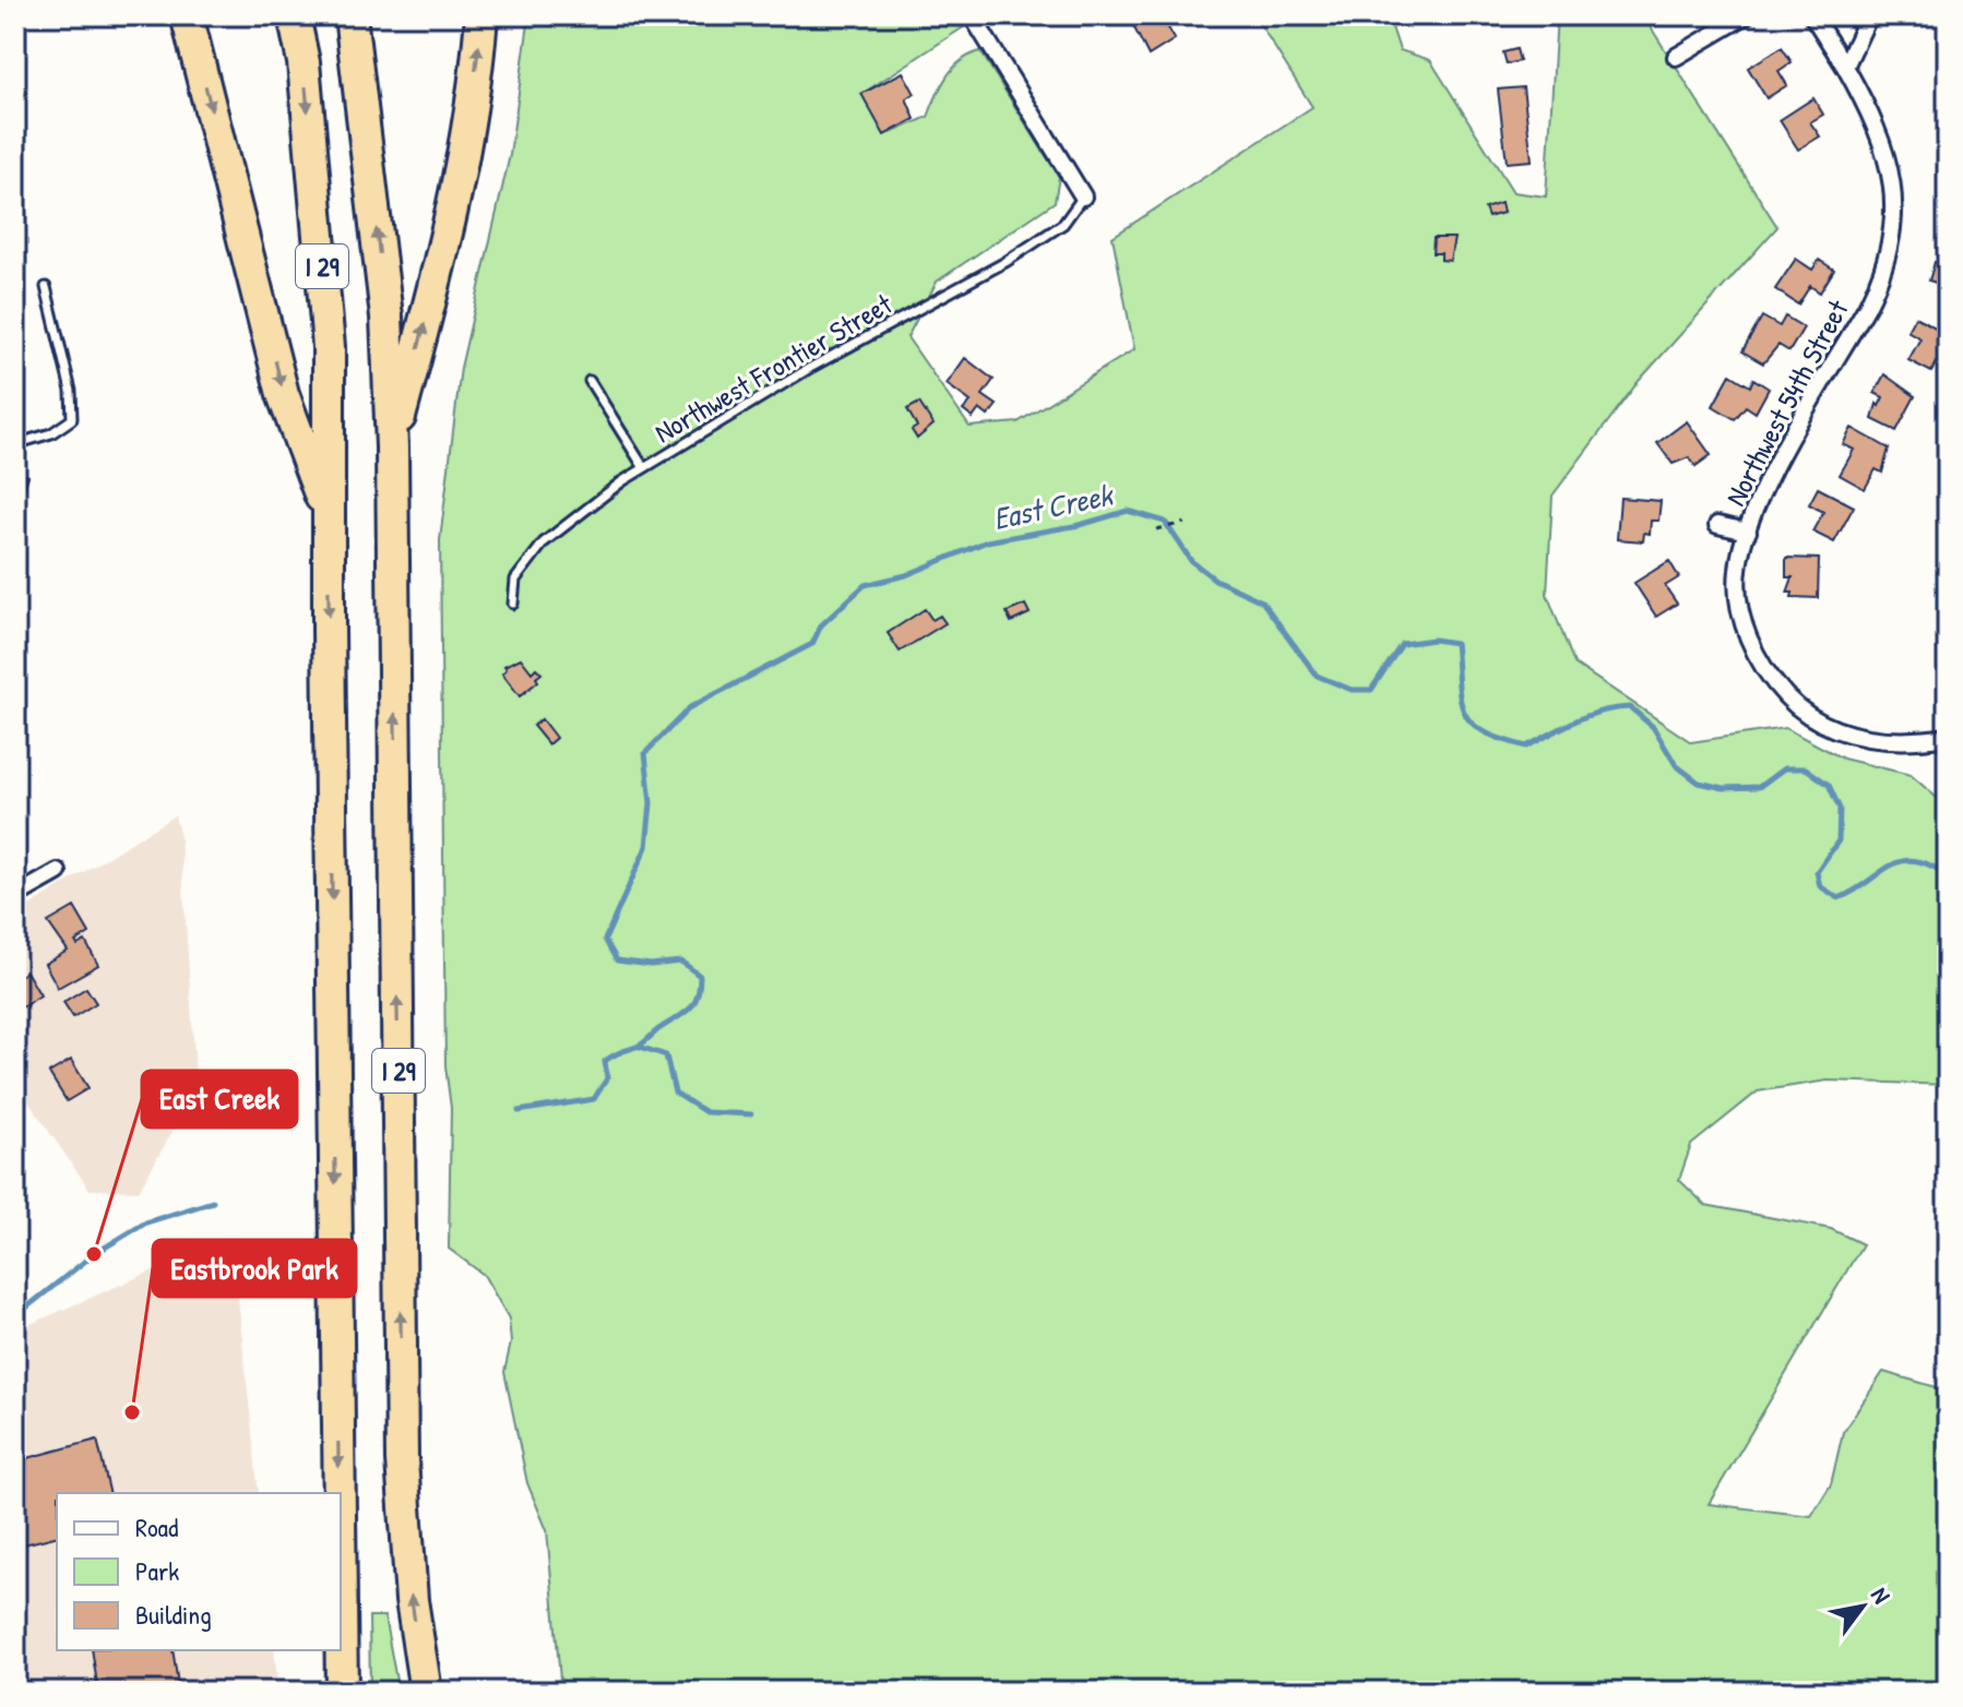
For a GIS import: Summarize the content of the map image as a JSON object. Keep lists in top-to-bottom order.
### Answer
{
  "streets": {
    "highway": ["I 29"],
    "street": ["Northwest 54th Street"],
    "lane": ["Northwest Frontier Street"]
  },
  "water": ["East Creek"],
  "places": ["East Creek", "Eastbrook Park"],
  "legend": ["Road", "Park", "Building"],
  "north": "top right"
}
